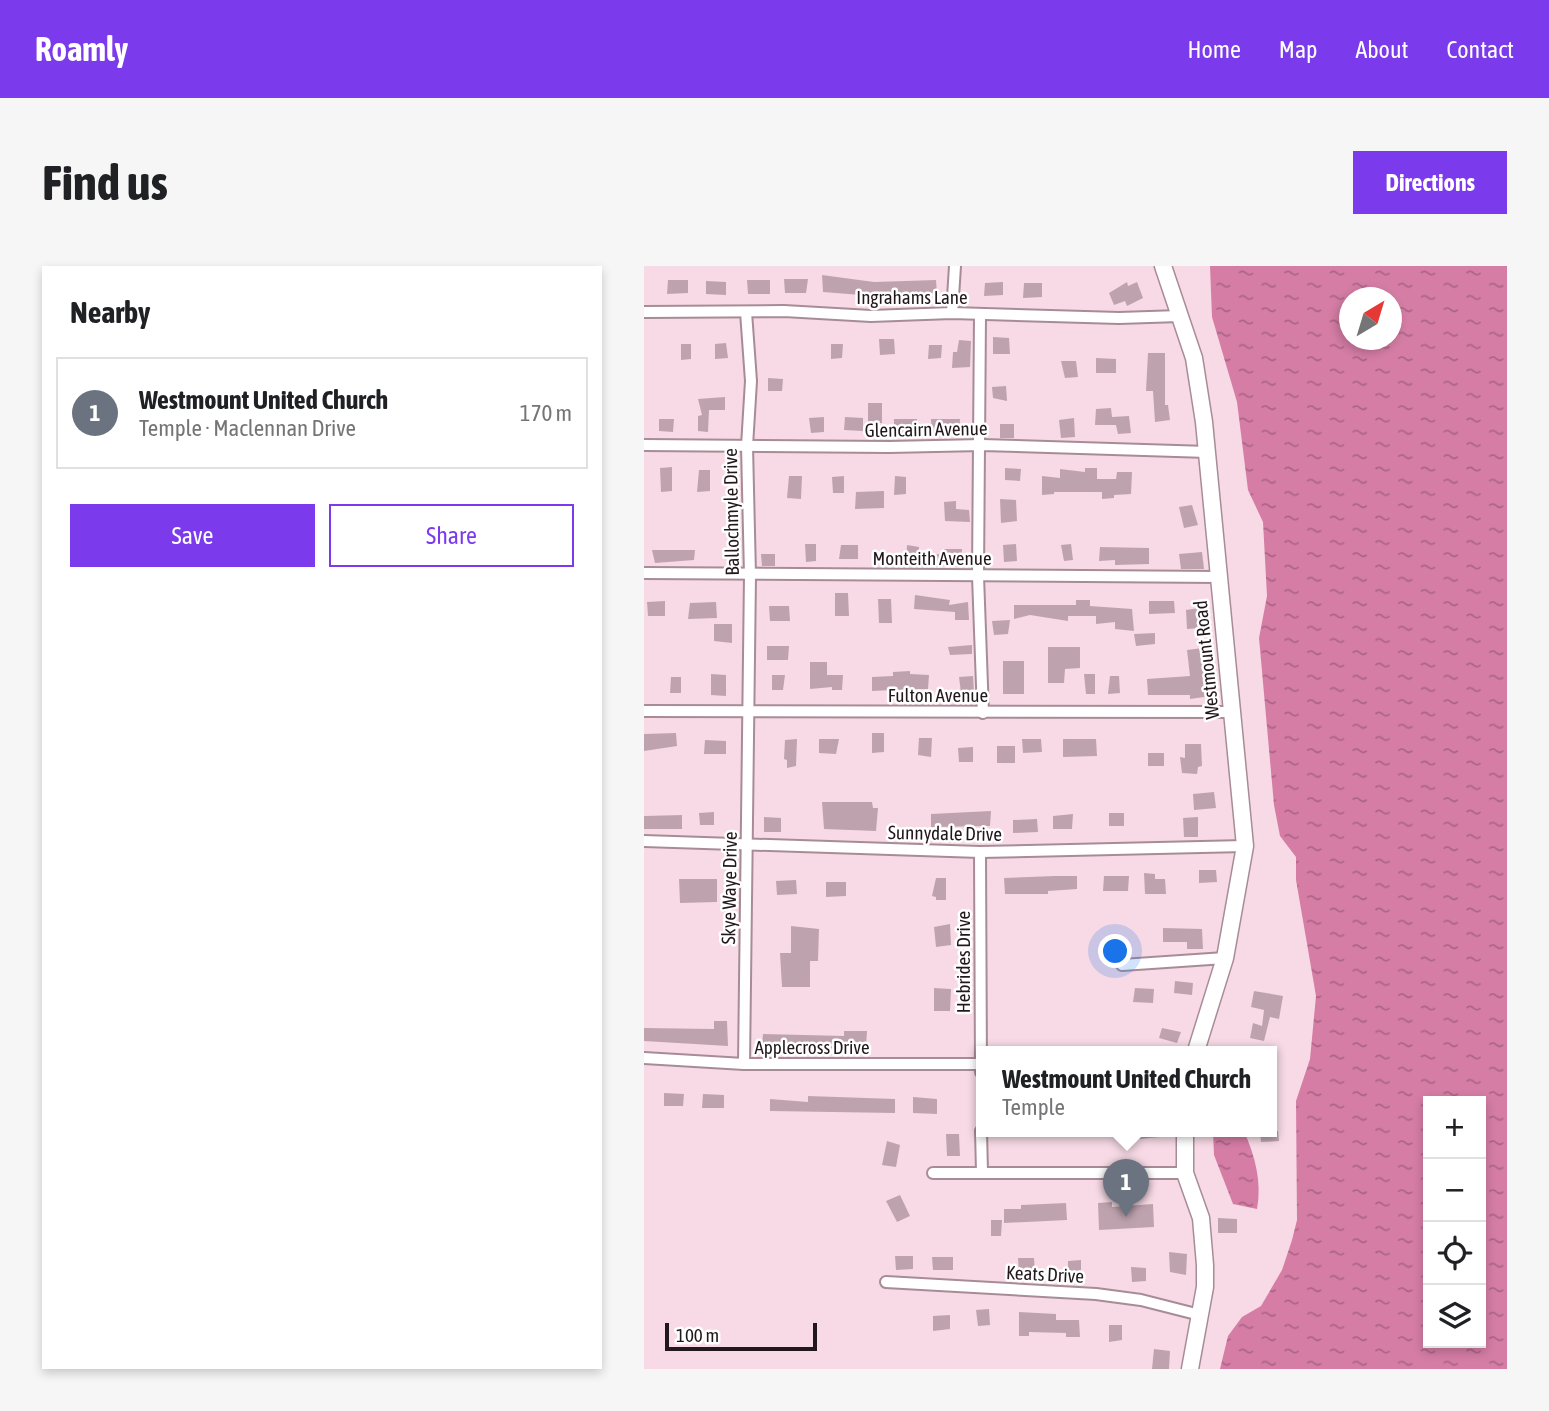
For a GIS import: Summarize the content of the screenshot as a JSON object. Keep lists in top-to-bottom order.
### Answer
{
  "streets": {
    "main road": ["Westmount Road"],
    "street": [
      "Ingrahams Lane",
      "Glencairn Avenue",
      "Ballochmyle Drive",
      "Monteith Avenue",
      "Fulton Avenue",
      "Sunnydale Drive",
      "Skye Waye Drive",
      "Hebrides Drive",
      "Applecross Drive",
      "Keats Drive"
    ]
  },
  "crossings": [
    ["Ingrahams Lane", "Ballochmyle Drive"],
    ["Ingrahams Lane", "Westmount Road"],
    ["Glencairn Avenue", "Ballochmyle Drive"],
    ["Glencairn Avenue", "Westmount Road"],
    ["Ballochmyle Drive", "Monteith Avenue"],
    ["Ballochmyle Drive", "Fulton Avenue"],
    ["Ballochmyle Drive", "Skye Waye Drive"],
    ["Monteith Avenue", "Westmount Road"],
    ["Westmount Road", "Fulton Avenue"],
    ["Westmount Road", "Sunnydale Drive"],
    ["Fulton Avenue", "Skye Waye Drive"],
    ["Sunnydale Drive", "Skye Waye Drive"],
    ["Sunnydale Drive", "Hebrides Drive"],
    ["Skye Waye Drive", "Applecross Drive"]
  ],
  "scale_bar": "100 m",
  "north": "top right",
  "page": {
    "header": "Roamly",
    "nav": [
      "Home",
      "Map",
      "About",
      "Contact"
    ],
    "buttons": [
      "Directions",
      ["Save", "Share"]
    ],
    "title": "Find us",
    "heading": "Nearby",
    "list": [
      {
        "mark": "1",
        "name": "Westmount United Church",
        "note": "Temple · Maclennan Drive",
        "value": "170 m"
      }
    ],
    "popup": ["Westmount United Church", "Temple"],
    "map_buttons": ["+", "−"],
    "pins": "1",
    "scale": "100 m"
  }
}
